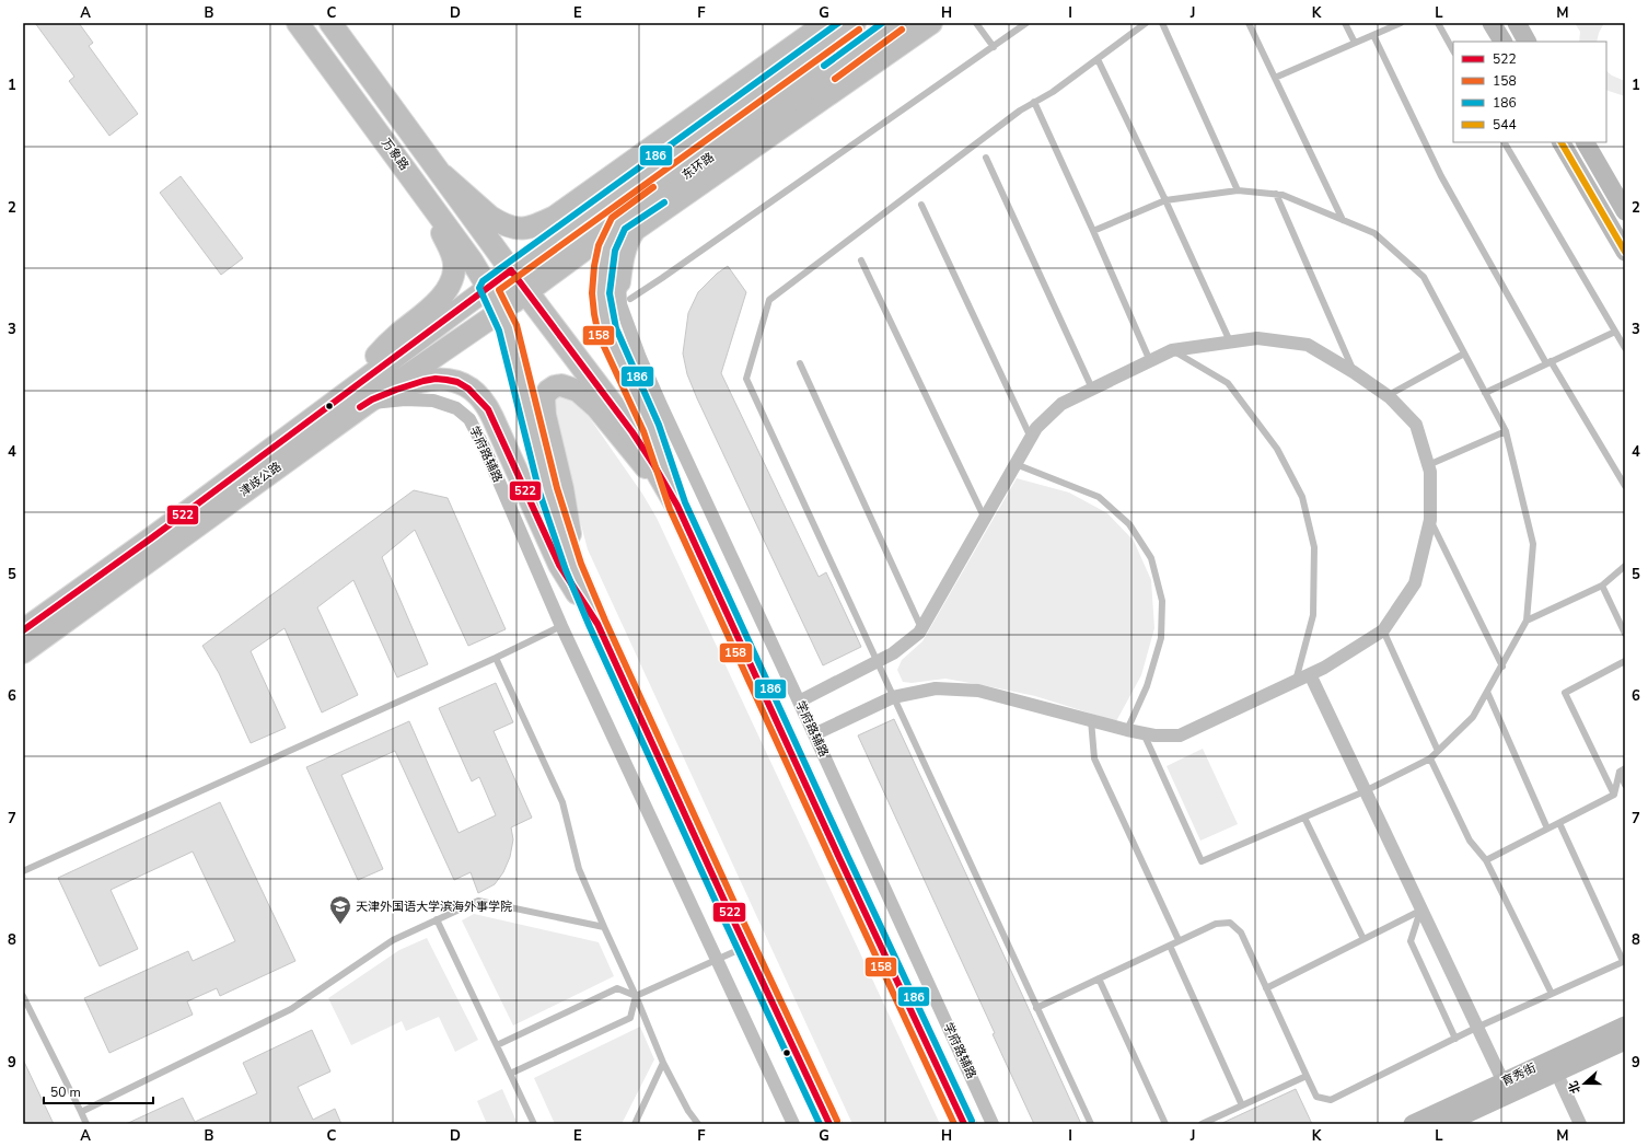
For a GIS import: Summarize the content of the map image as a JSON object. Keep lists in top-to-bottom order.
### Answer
{
  "streets": {
    "highway": ["东环路"],
    "main road": ["万象路", "津歧公路"],
    "street": ["学府路辅路", "育秀街"]
  },
  "crossings": [
    ["万象路", "津歧公路"],
    ["东环路", "津歧公路"],
    ["学府路辅路", "津歧公路"]
  ],
  "places": {
    "school or university": ["天津外国语大学滨海外事学院"]
  },
  "lines": [
    "transit line 186",
    "transit line 158",
    "transit line 544",
    "transit line 522"
  ],
  "legend": [
    "522",
    "158",
    "186",
    "544"
  ],
  "scale_bar": "50 m",
  "north": "left",
  "grid": {
    "columns": [
      "A",
      "B",
      "C",
      "D",
      "E",
      "F",
      "G",
      "H",
      "I",
      "J",
      "K",
      "L",
      "M"
    ],
    "rows": [
      "1",
      "2",
      "3",
      "4",
      "5",
      "6",
      "7",
      "8",
      "9"
    ]
  }
}
